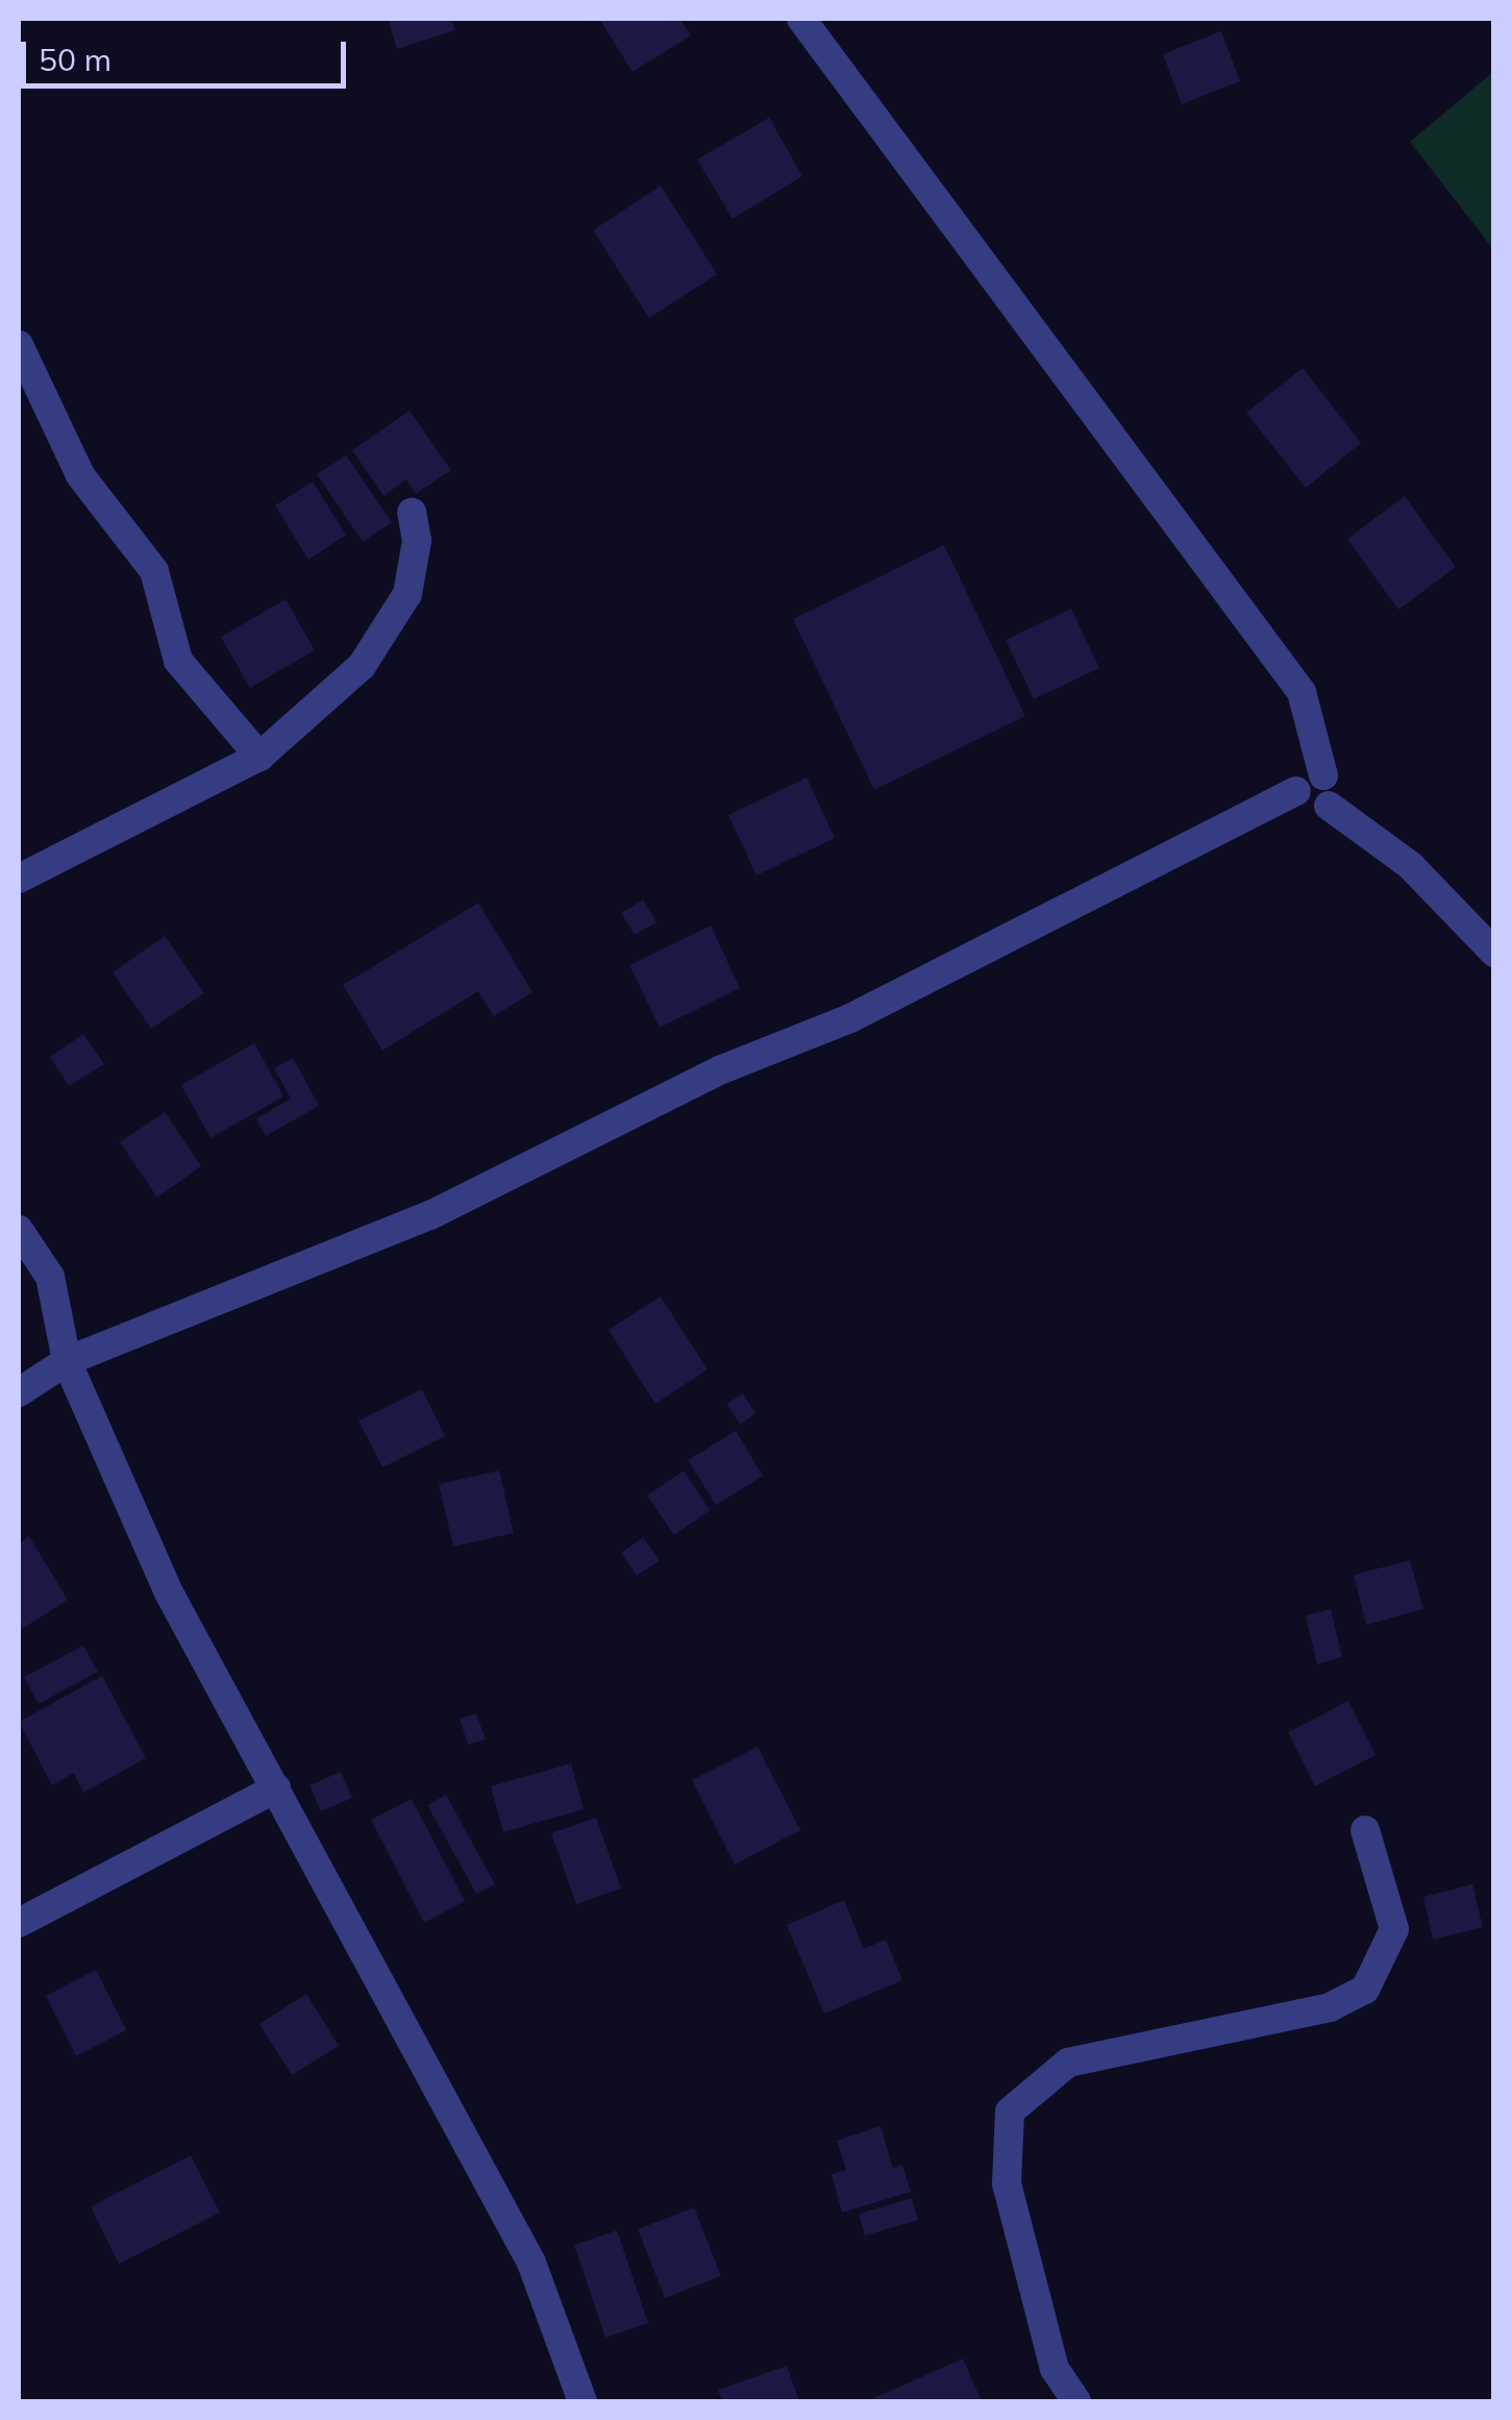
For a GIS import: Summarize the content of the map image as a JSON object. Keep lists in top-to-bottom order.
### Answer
{
  "scale_bar": "50 m"
}
